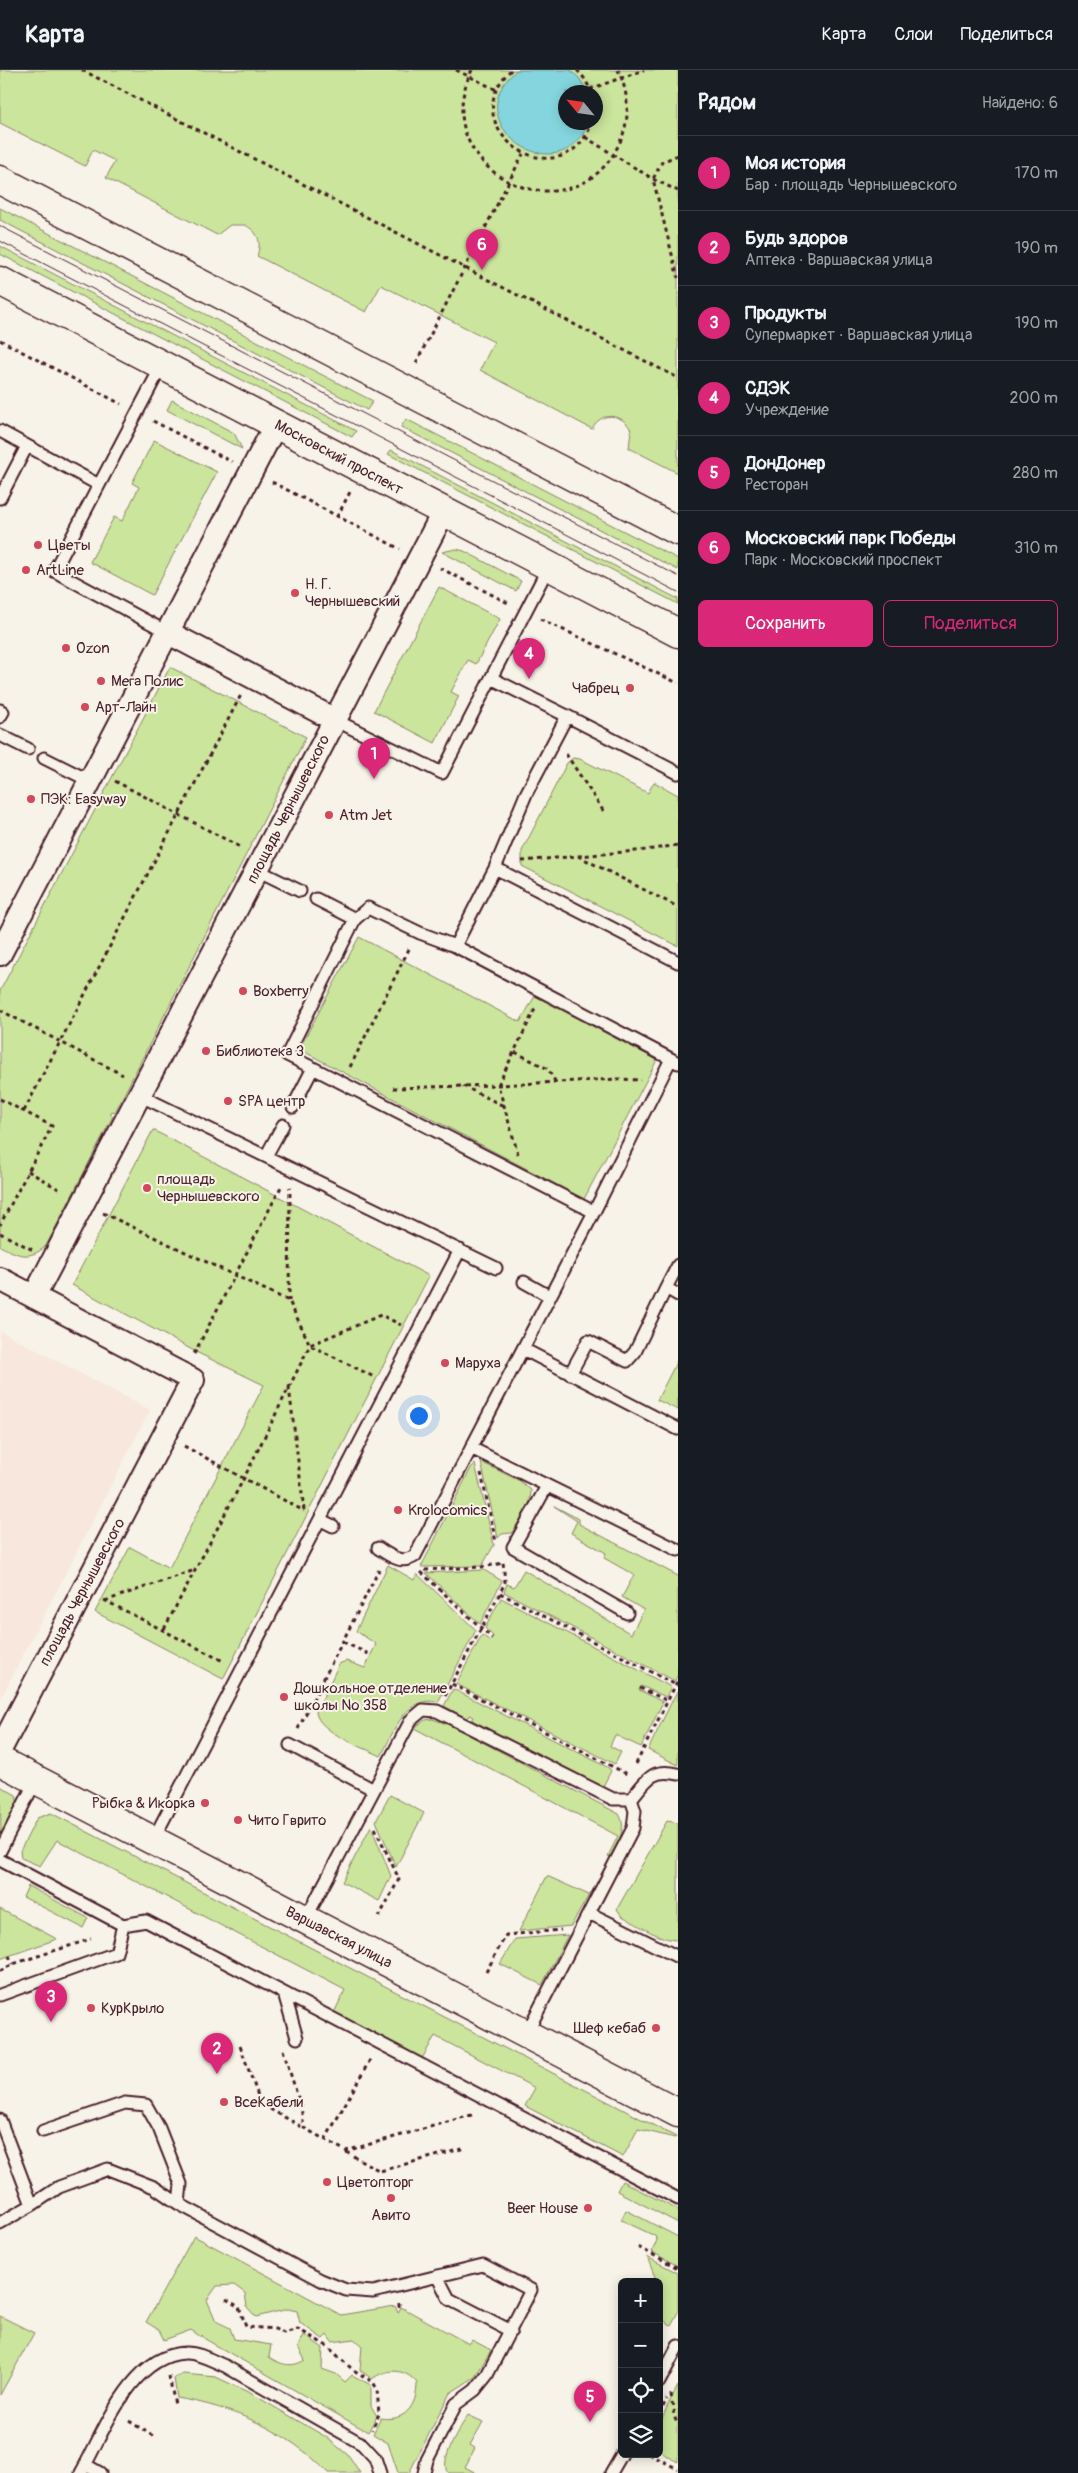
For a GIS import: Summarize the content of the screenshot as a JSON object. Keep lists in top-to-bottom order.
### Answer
{
  "streets": {
    "main road": ["Московский проспект", "Варшавская улица"],
    "street": ["площадь Чернышевского"]
  },
  "crossings": [
    ["Московский проспект", "площадь Чернышевского"]
  ],
  "places": [
    "Цветы",
    "ArtLine",
    "Н. Г. Чернышевский",
    "Ozon",
    "Мега Полис",
    "Чабрец",
    "Арт-Лайн",
    "ПЭК: Easyway",
    "Atm Jet",
    "Boxberry",
    "Библиотека 3",
    "SPA центр",
    "площадь Чернышевского",
    "Маруха",
    "Krolocomics",
    "Дошкольное отделение школы № 358",
    "Рыбка & Икорка",
    "Чито Гврито",
    "КурКрыло",
    "Шеф кебаб",
    "ВсеКабели",
    "Цветопторг",
    "Авито",
    "Beer House"
  ],
  "north": "top left",
  "page": {
    "header": "Карта",
    "nav": ["Карта", "Слои", "Поделиться"],
    "heading": ["Рядом", "Найдено: 6"],
    "list": [
      {
        "mark": "1",
        "name": "Моя история",
        "note": "Бар · площадь Чернышевского",
        "value": "170 m"
      },
      {
        "mark": "2",
        "name": "Будь здоров",
        "note": "Аптека · Варшавская улица",
        "value": "190 m"
      },
      {
        "mark": "3",
        "name": "Продукты",
        "note": "Супермаркет · Варшавская улица",
        "value": "190 m"
      },
      {
        "mark": "4",
        "name": "СДЭК",
        "note": "Учреждение",
        "value": "200 m"
      },
      {
        "mark": "5",
        "name": "ДонДонер",
        "note": "Ресторан",
        "value": "280 m"
      },
      {
        "mark": "6",
        "name": "Московский парк Победы",
        "note": "Парк · Московский проспект",
        "value": "310 m"
      }
    ],
    "pins": [
      "6",
      "4",
      "1",
      "3",
      "2",
      "5"
    ],
    "buttons": ["Сохранить", "Поделиться"],
    "map_buttons": ["+", "−"]
  }
}
